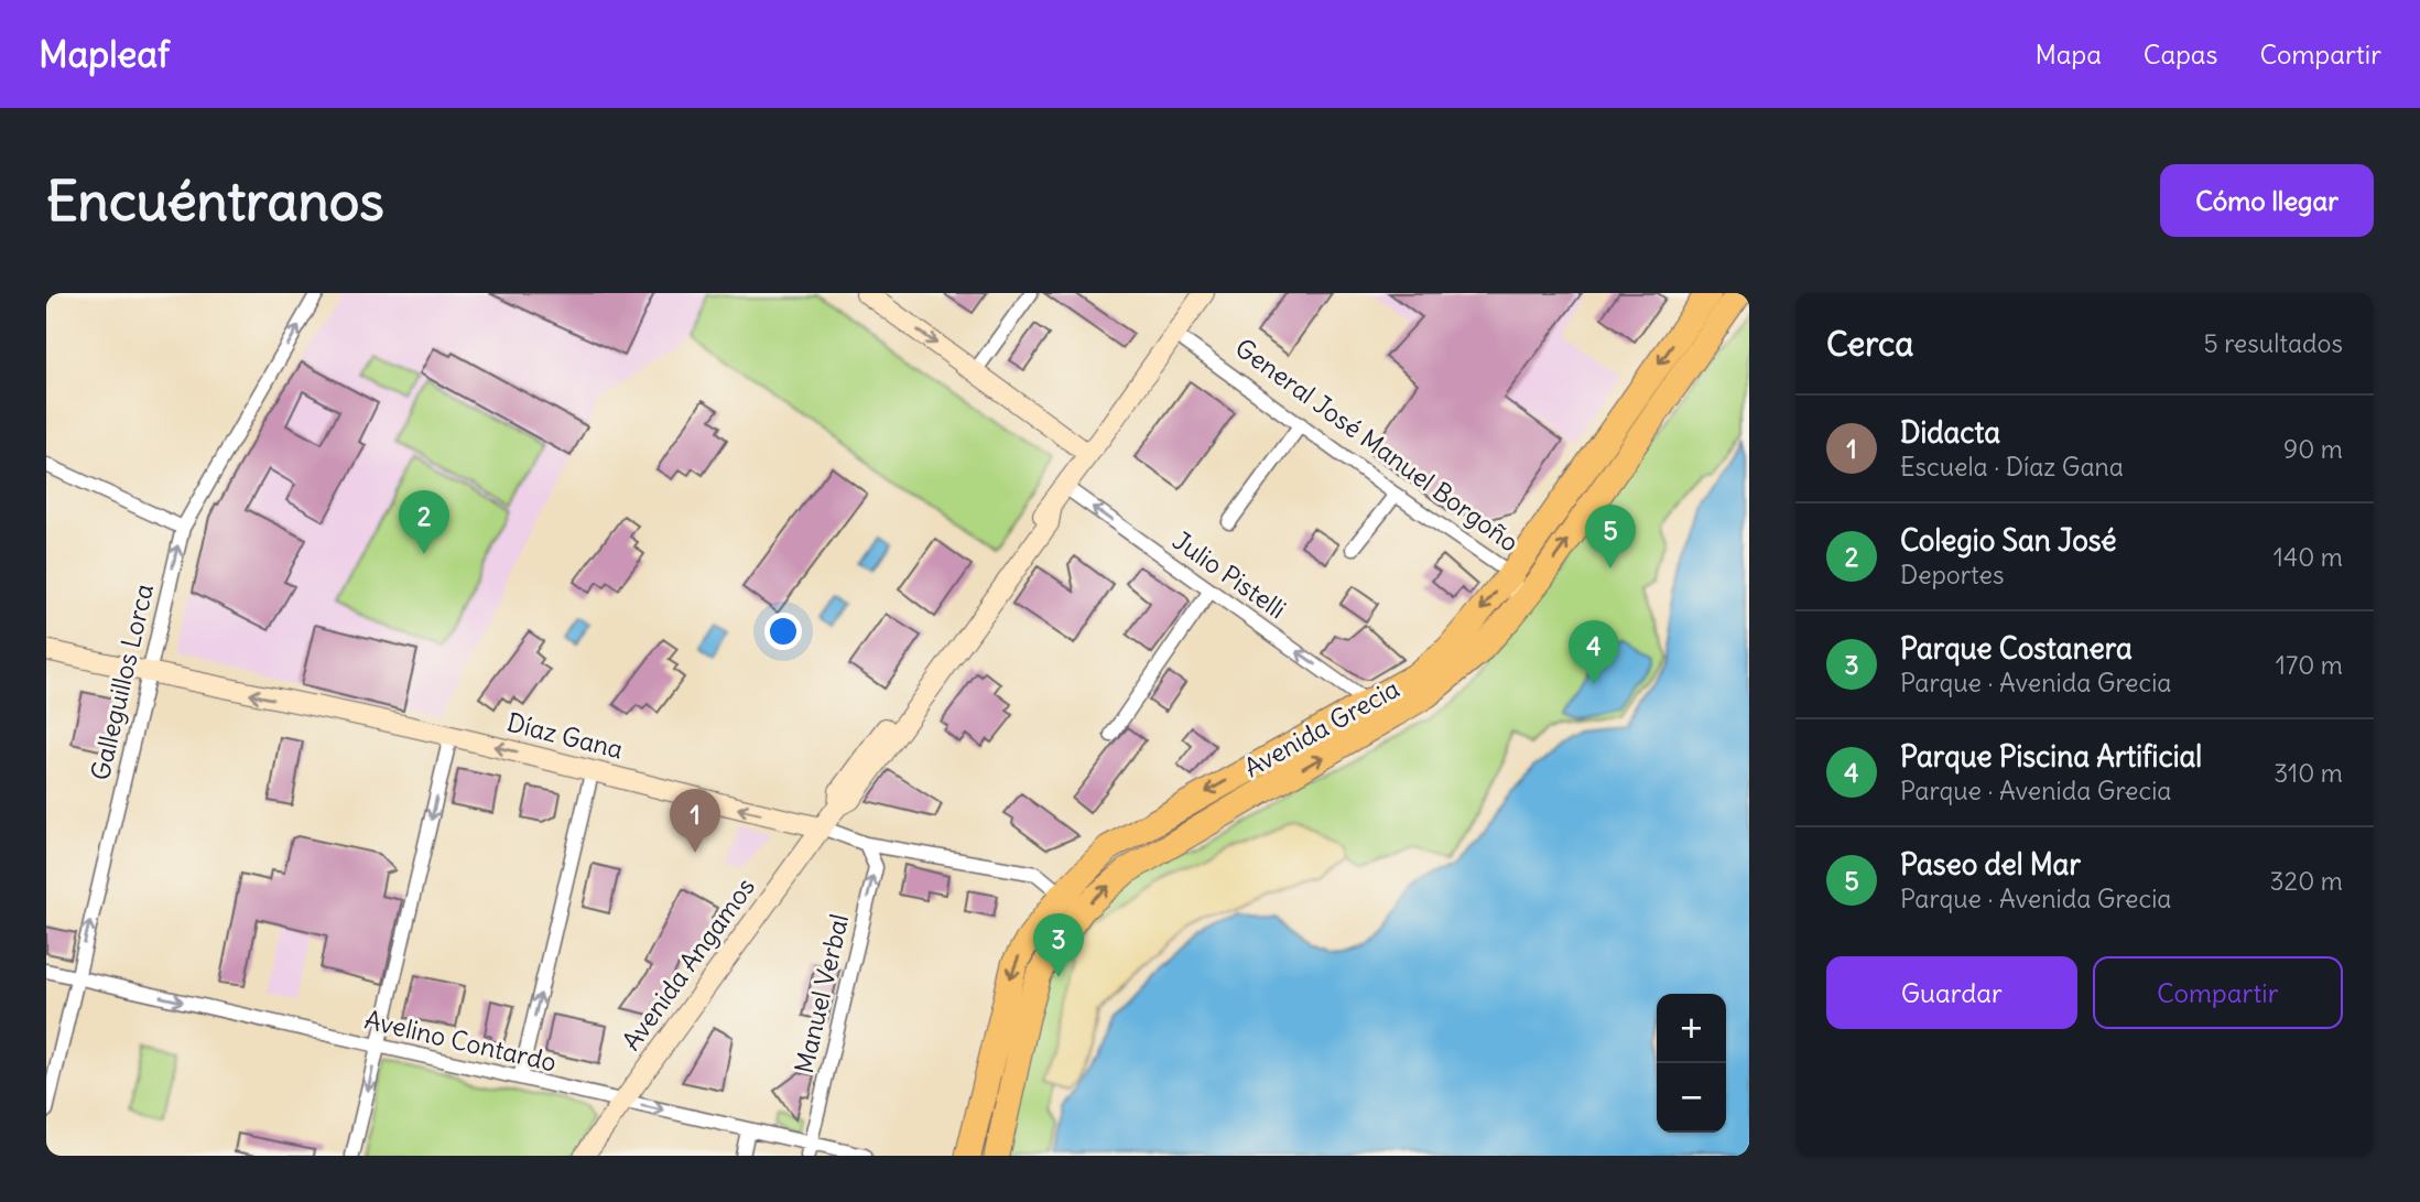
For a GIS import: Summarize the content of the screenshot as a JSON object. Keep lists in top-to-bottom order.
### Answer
{
  "streets": {
    "highway": ["Avenida Grecia"],
    "street": [
      "General José Manuel Borgoño",
      "Julio Pistelli",
      "Galleguillos Lorca",
      "Díaz Gana",
      "Avenida Angamos",
      "Manuel Verbal",
      "Avelino Contardo"
    ]
  },
  "crossings": [
    ["General José Manuel Borgoño", "Avenida Grecia"],
    ["General José Manuel Borgoño", "Avenida Angamos"],
    ["Julio Pistelli", "Avenida Grecia"],
    ["Julio Pistelli", "Avenida Angamos"],
    ["Galleguillos Lorca", "Díaz Gana"],
    ["Galleguillos Lorca", "Avelino Contardo"],
    ["Avenida Grecia", "Díaz Gana"],
    ["Díaz Gana", "Avenida Angamos"],
    ["Díaz Gana", "Manuel Verbal"],
    ["Avenida Angamos", "Avelino Contardo"],
    ["Manuel Verbal", "Avelino Contardo"]
  ],
  "one_way": [
    "Julio Pistelli",
    "Galleguillos Lorca",
    "Díaz Gana",
    "Manuel Verbal",
    "Avelino Contardo"
  ],
  "page": {
    "header": "Mapleaf",
    "nav": ["Mapa", "Capas", "Compartir"],
    "buttons": [
      "Cómo llegar",
      ["Guardar", "Compartir"]
    ],
    "title": "Encuéntranos",
    "heading": ["Cerca", "5 resultados"],
    "list": [
      {
        "mark": "1",
        "name": "Didacta",
        "note": "Escuela · Díaz Gana",
        "value": "90 m"
      },
      {
        "mark": "2",
        "name": "Colegio San José",
        "note": "Deportes",
        "value": "140 m"
      },
      {
        "mark": "3",
        "name": "Parque Costanera",
        "note": "Parque · Avenida Grecia",
        "value": "170 m"
      },
      {
        "mark": "4",
        "name": "Parque Piscina Artificial",
        "note": "Parque · Avenida Grecia",
        "value": "310 m"
      },
      {
        "mark": "5",
        "name": "Paseo del Mar",
        "note": "Parque · Avenida Grecia",
        "value": "320 m"
      }
    ],
    "pins": [
      "2",
      "5",
      "4",
      "1",
      "3"
    ],
    "map_buttons": ["+", "−"]
  }
}
